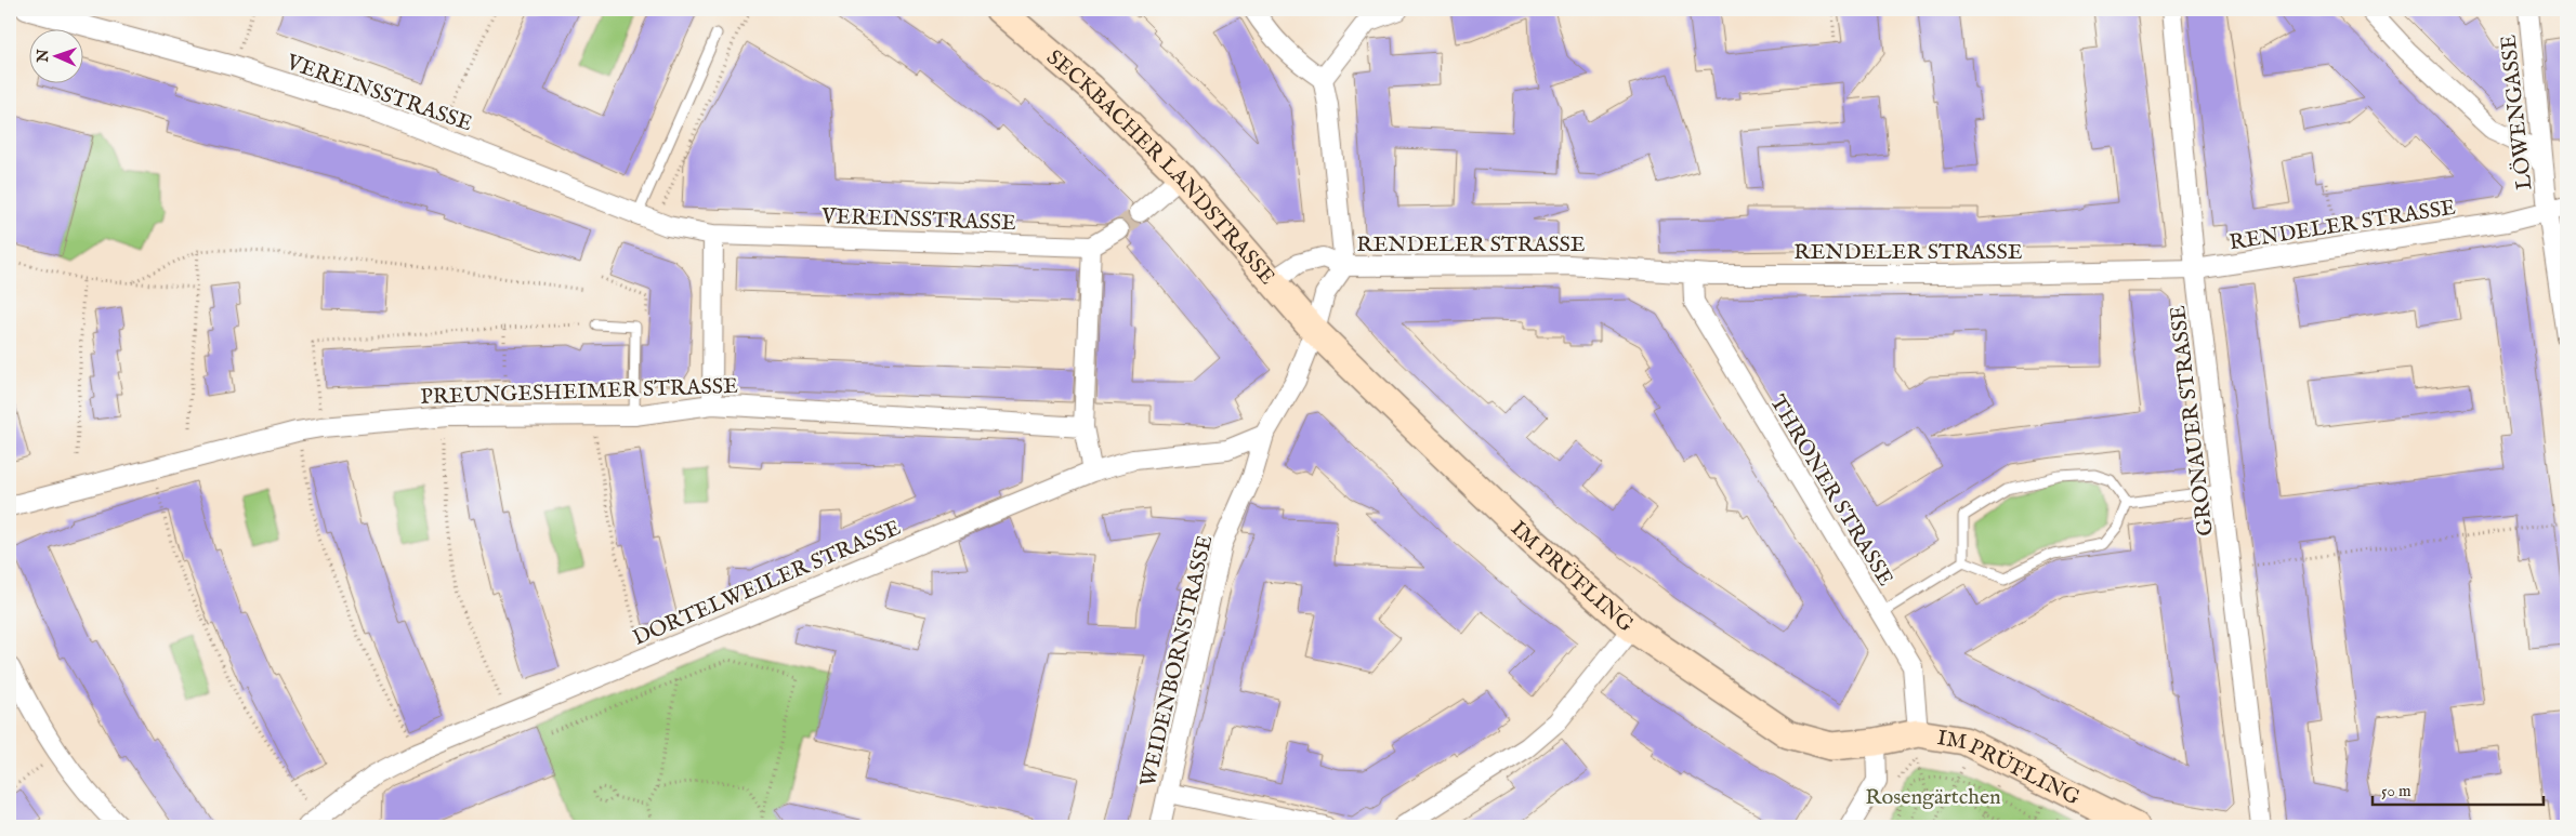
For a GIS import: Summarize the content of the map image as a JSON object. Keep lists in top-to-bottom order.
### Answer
{
  "streets": {
    "main road": ["SECKBACHER LANDSTRASSE", "IM PRÜFLING"],
    "street": [
      "VEREINSSTRASSE",
      "LÖWENGASSE",
      "RENDELER STRASSE",
      "PREUNGESHEIMER STRASSE",
      "GRONAUER STRASSE",
      "THRONER STRASSE",
      "DORTELWEILER STRASSE",
      "WEIDENBORNSTRASSE"
    ]
  },
  "crossings": [
    ["LÖWENGASSE", "RENDELER STRASSE"],
    ["SECKBACHER LANDSTRASSE", "RENDELER STRASSE"],
    ["SECKBACHER LANDSTRASSE", "IM PRÜFLING"],
    ["SECKBACHER LANDSTRASSE", "WEIDENBORNSTRASSE"],
    ["RENDELER STRASSE", "GRONAUER STRASSE"],
    ["RENDELER STRASSE", "THRONER STRASSE"],
    ["RENDELER STRASSE", "WEIDENBORNSTRASSE"],
    ["THRONER STRASSE", "IM PRÜFLING"],
    ["IM PRÜFLING", "WEIDENBORNSTRASSE"],
    ["DORTELWEILER STRASSE", "WEIDENBORNSTRASSE"]
  ],
  "parks": ["Rosengärtchen"],
  "scale_bar": "50 m",
  "north": "left"
}
